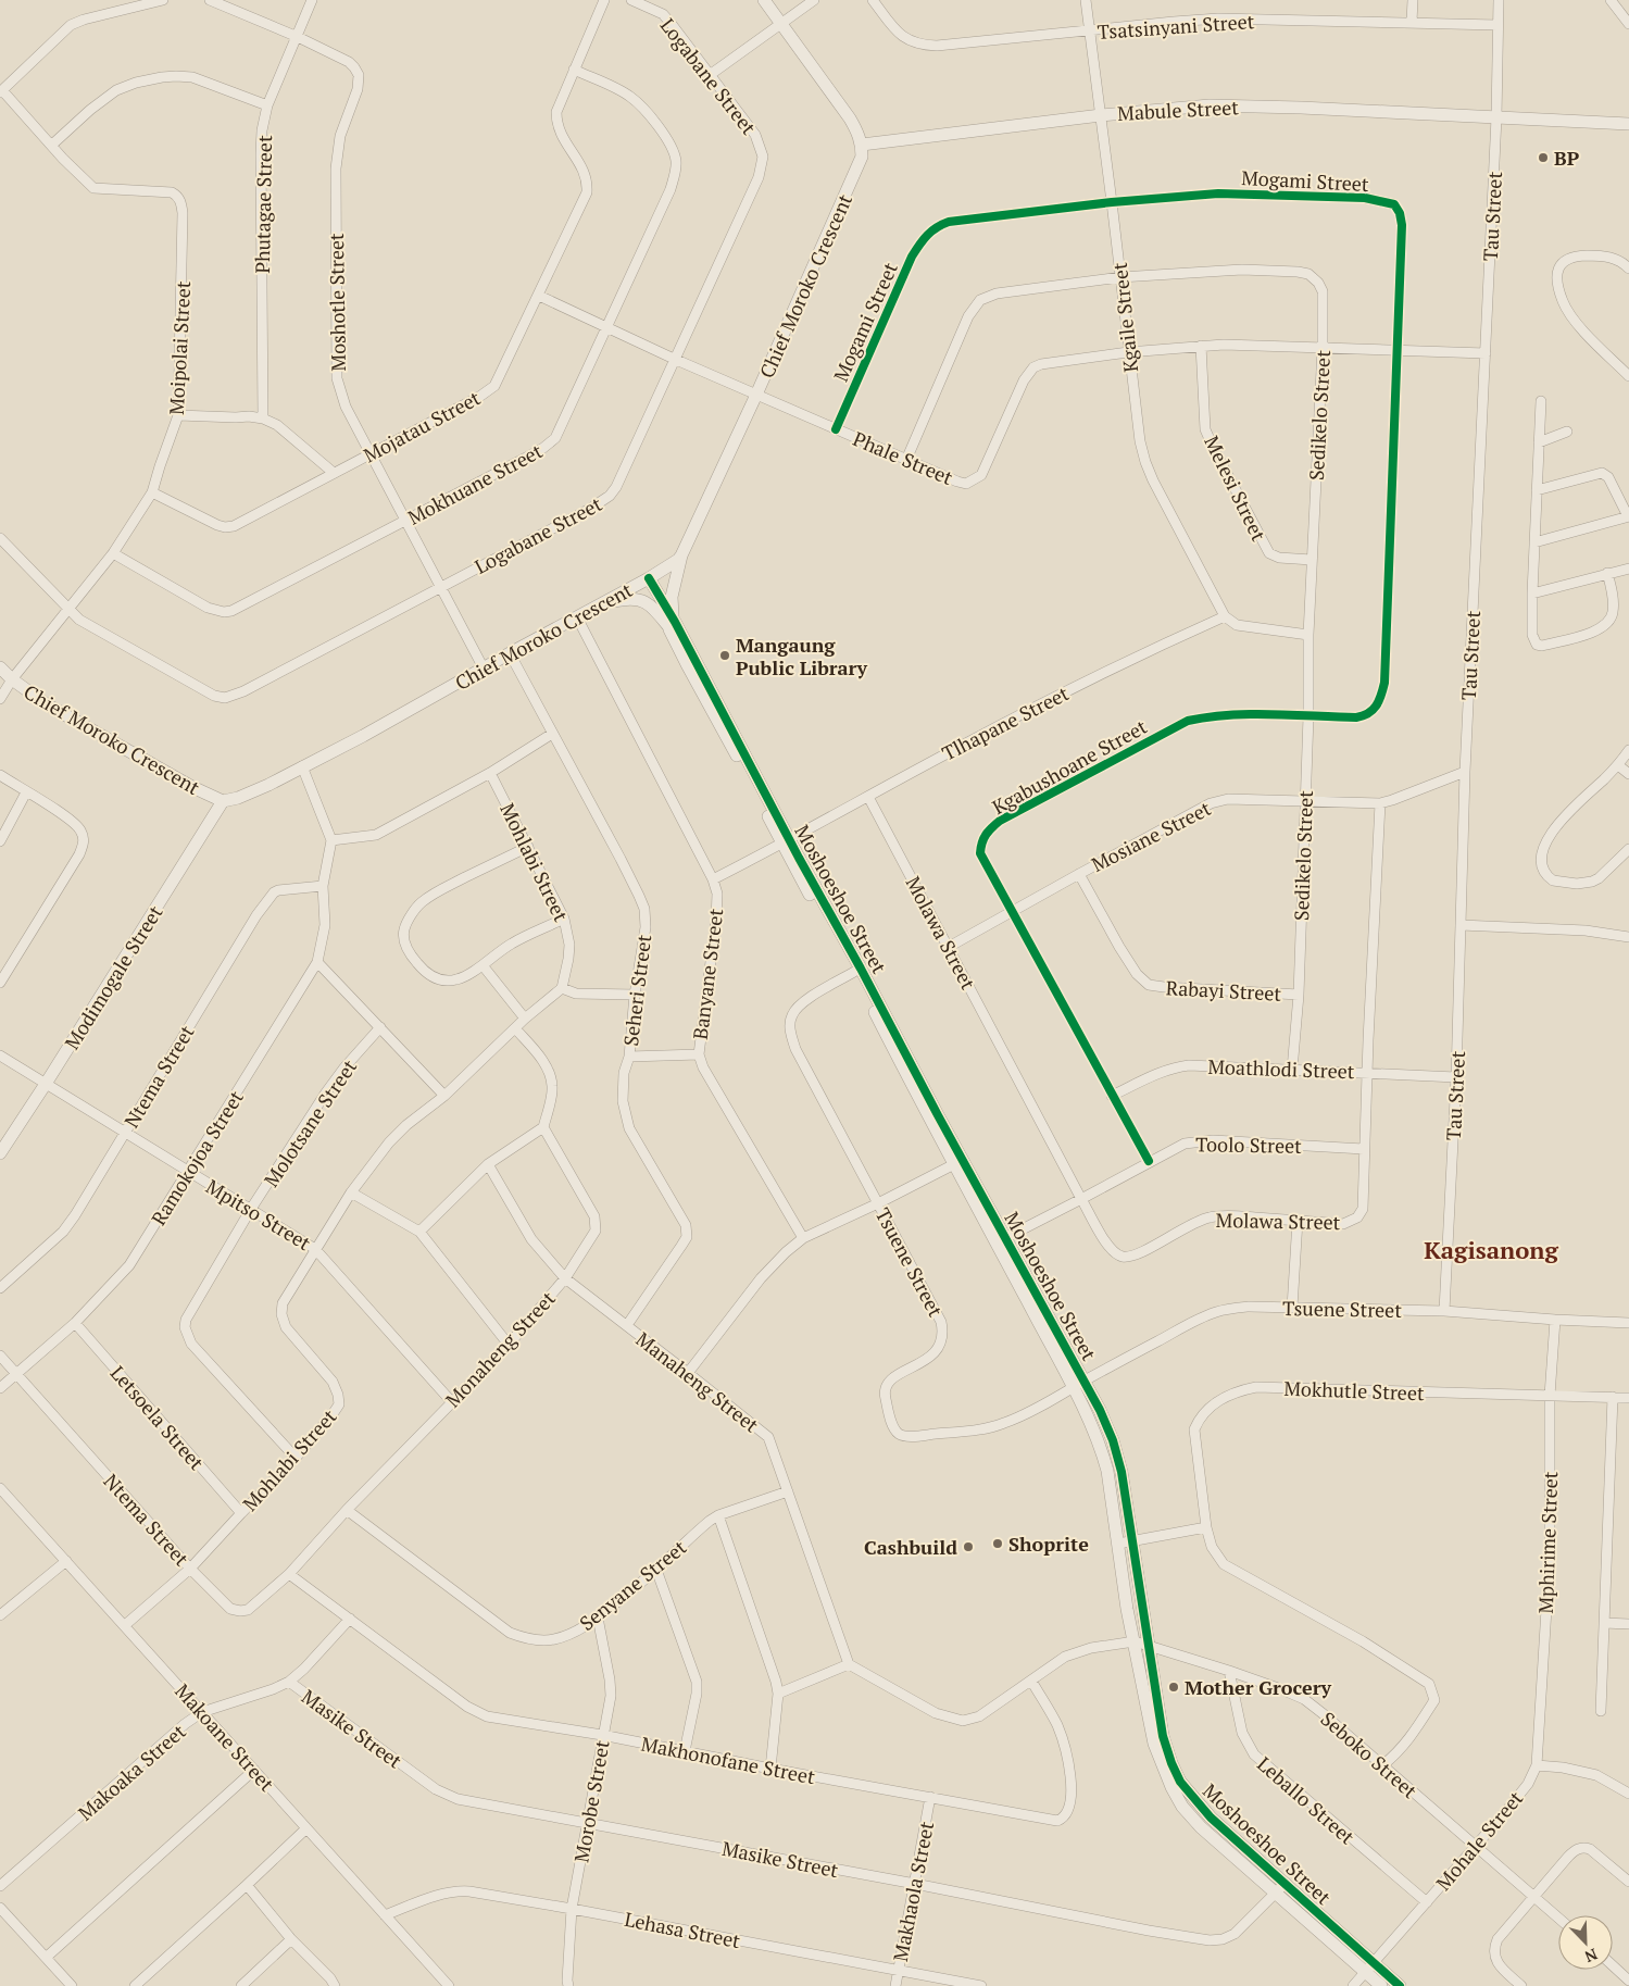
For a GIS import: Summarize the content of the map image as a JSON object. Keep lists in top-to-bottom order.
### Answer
{
  "streets": {
    "street": [
      "Tsatsinyani Street",
      "Logabane Street",
      "Mabule Street",
      "Mogami Street",
      "Phutagae Street",
      "Tau Street",
      "Chief Moroko Crescent",
      "Moshotle Street",
      "Kgaile Street",
      "Moipolai Street",
      "Sedikelo Street",
      "Mojatau Street",
      "Phale Street",
      "Mokhuane Street",
      "Melesi Street",
      "Tlhapane Street",
      "Kgabushoane Street",
      "Mosiane Street",
      "Mohlabi Street",
      "Moshoeshoe Street",
      "Molawa Street",
      "Banyane Street",
      "Modimogale Street",
      "Seheri Street",
      "Rabayi Street",
      "Moathlodi Street",
      "Ntema Street",
      "Molotsane Street",
      "Toolo Street",
      "Ramokojoa Street",
      "Mpitso Street",
      "Tsuene Street",
      "Monaheng Street",
      "Manaheng Street",
      "Mokhutle Street",
      "Letsoela Street",
      "Mphirime Street",
      "Senyane Street",
      "Masike Street",
      "Makoane Street",
      "Seboko Street",
      "Makhonofane Street",
      "Makoaka Street",
      "Leballo Street",
      "Morobe Street",
      "Mohale Street",
      "Makhaola Street",
      "Lehasa Street"
    ]
  },
  "crossings": [
    ["Tsatsinyani Street", "Tau Street"],
    ["Tsatsinyani Street", "Kgaile Street"],
    ["Logabane Street", "Moshotle Street"],
    ["Logabane Street", "Moipolai Street"],
    ["Logabane Street", "Phale Street"],
    ["Mabule Street", "Tau Street"],
    ["Mabule Street", "Chief Moroko Crescent"],
    ["Mabule Street", "Kgaile Street"],
    ["Mogami Street", "Kgaile Street"],
    ["Mogami Street", "Phale Street"],
    ["Mogami Street", "Kgabushoane Street"],
    ["Phutagae Street", "Moshotle Street"],
    ["Tau Street", "Phale Street"],
    ["Tau Street", "Mosiane Street"],
    ["Tau Street", "Moathlodi Street"],
    ["Tau Street", "Tsuene Street"],
    ["Chief Moroko Crescent", "Moshotle Street"],
    ["Chief Moroko Crescent", "Moipolai Street"],
    ["Chief Moroko Crescent", "Phale Street"],
    ["Chief Moroko Crescent", "Moshoeshoe Street"],
    ["Chief Moroko Crescent", "Banyane Street"],
    ["Chief Moroko Crescent", "Modimogale Street"],
    ["Chief Moroko Crescent", "Seheri Street"],
    ["Moshotle Street", "Mojatau Street"],
    ["Moshotle Street", "Mokhuane Street"],
    ["Kgaile Street", "Sedikelo Street"],
    ["Kgaile Street", "Phale Street"],
    ["Kgaile Street", "Tlhapane Street"],
    ["Moipolai Street", "Mojatau Street"],
    ["Moipolai Street", "Mokhuane Street"],
    ["Sedikelo Street", "Phale Street"],
    ["Sedikelo Street", "Melesi Street"],
    ["Sedikelo Street", "Kgabushoane Street"],
    ["Sedikelo Street", "Mosiane Street"],
    ["Sedikelo Street", "Rabayi Street"],
    ["Sedikelo Street", "Moathlodi Street"],
    ["Mojatau Street", "Phale Street"],
    ["Mojatau Street", "Mokhuane Street"],
    ["Phale Street", "Mokhuane Street"],
    ["Phale Street", "Melesi Street"],
    ["Tlhapane Street", "Moshoeshoe Street"],
    ["Tlhapane Street", "Molawa Street"],
    ["Tlhapane Street", "Banyane Street"],
    ["Kgabushoane Street", "Mosiane Street"],
    ["Kgabushoane Street", "Moathlodi Street"],
    ["Kgabushoane Street", "Toolo Street"],
    ["Mosiane Street", "Molawa Street"],
    ["Mosiane Street", "Rabayi Street"],
    ["Mohlabi Street", "Ntema Street"],
    ["Mohlabi Street", "Molotsane Street"],
    ["Mohlabi Street", "Mpitso Street"],
    ["Mohlabi Street", "Letsoela Street"],
    ["Mohlabi Street", "Makoane Street"],
    ["Moshoeshoe Street", "Toolo Street"],
    ["Moshoeshoe Street", "Tsuene Street"],
    ["Moshoeshoe Street", "Masike Street"],
    ["Moshoeshoe Street", "Seboko Street"],
    ["Moshoeshoe Street", "Mohale Street"],
    ["Molawa Street", "Moathlodi Street"],
    ["Molawa Street", "Toolo Street"],
    ["Modimogale Street", "Mpitso Street"],
    ["Seheri Street", "Manaheng Street"],
    ["Ntema Street", "Ramokojoa Street"],
    ["Ntema Street", "Mpitso Street"],
    ["Ntema Street", "Monaheng Street"],
    ["Molotsane Street", "Mpitso Street"],
    ["Ramokojoa Street", "Mpitso Street"],
    ["Ramokojoa Street", "Letsoela Street"],
    ["Mpitso Street", "Monaheng Street"],
    ["Tsuene Street", "Mphirime Street"],
    ["Monaheng Street", "Manaheng Street"],
    ["Monaheng Street", "Senyane Street"],
    ["Monaheng Street", "Makhonofane Street"],
    ["Manaheng Street", "Senyane Street"],
    ["Mokhutle Street", "Mphirime Street"],
    ["Mokhutle Street", "Seboko Street"],
    ["Mphirime Street", "Mohale Street"],
    ["Senyane Street", "Morobe Street"],
    ["Masike Street", "Makoaka Street"],
    ["Masike Street", "Morobe Street"],
    ["Masike Street", "Makhaola Street"],
    ["Makoane Street", "Makoaka Street"],
    ["Makoane Street", "Lehasa Street"],
    ["Seboko Street", "Leballo Street"],
    ["Seboko Street", "Mohale Street"],
    ["Makhonofane Street", "Makoaka Street"],
    ["Makhonofane Street", "Morobe Street"],
    ["Makhonofane Street", "Makhaola Street"],
    ["Leballo Street", "Mohale Street"],
    ["Morobe Street", "Lehasa Street"],
    ["Makhaola Street", "Lehasa Street"]
  ],
  "districts": ["Kagisanong"],
  "places": [
    "BP",
    "Mangaung Public Library",
    "Shoprite",
    "Cashbuild",
    "Mother Grocery"
  ],
  "north": "bottom right"
}
